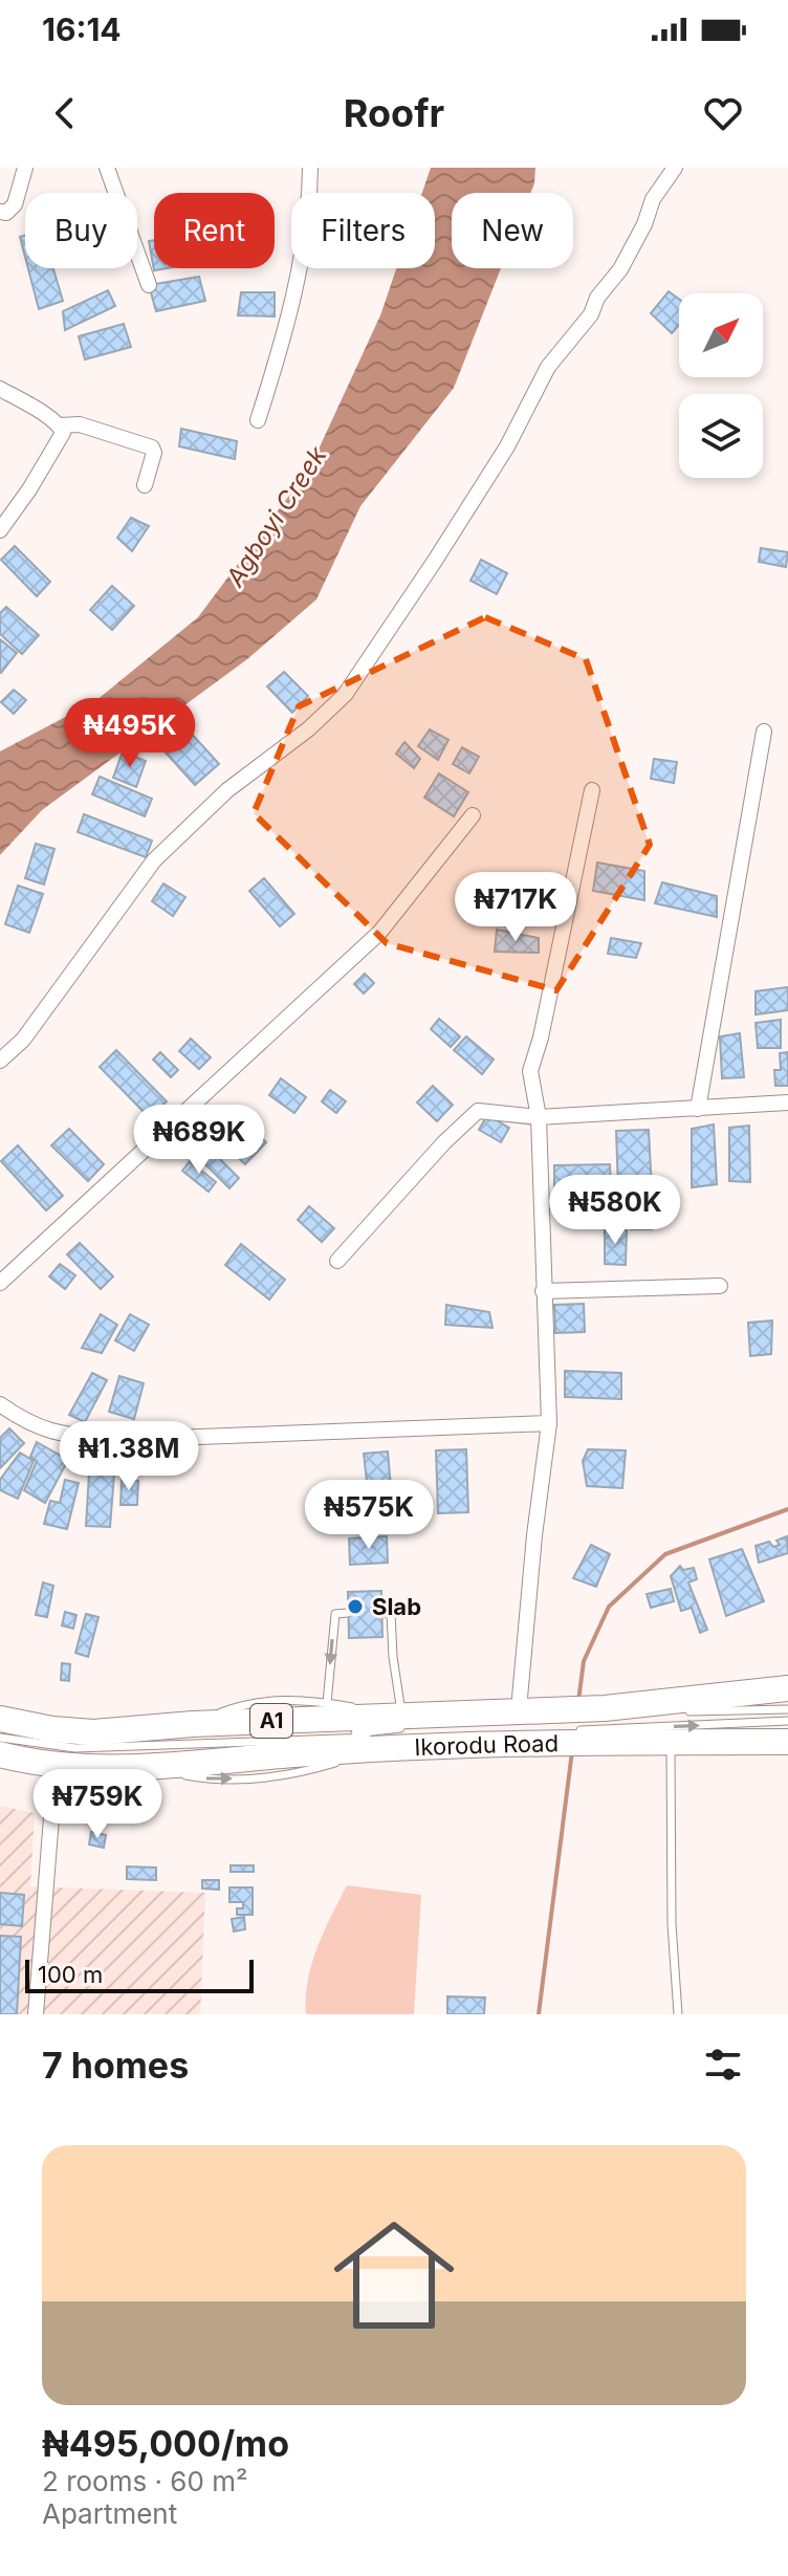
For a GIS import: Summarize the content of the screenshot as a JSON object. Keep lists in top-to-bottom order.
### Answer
{
  "streets": {
    "highway": ["A1", "Ikorodu Road"]
  },
  "water": ["Agboyi Creek"],
  "places": ["Slab"],
  "scale_bar": "100 m",
  "north": "top right",
  "page": {
    "status": "16:14",
    "header": "Roofr",
    "chip": [
      "Buy",
      "Rent",
      "Filters",
      "New"
    ],
    "price": [
      "₦495K",
      "₦717K",
      "₦689K",
      "₦580K",
      "₦1.38M",
      "₦575K",
      "₦759K"
    ],
    "scale": "100 m",
    "heading": "7 homes",
    "list": [
      {
        "name": "₦495,000/mo",
        "note": "2 rooms · 60 m² · Apartment"
      }
    ]
  }
}
